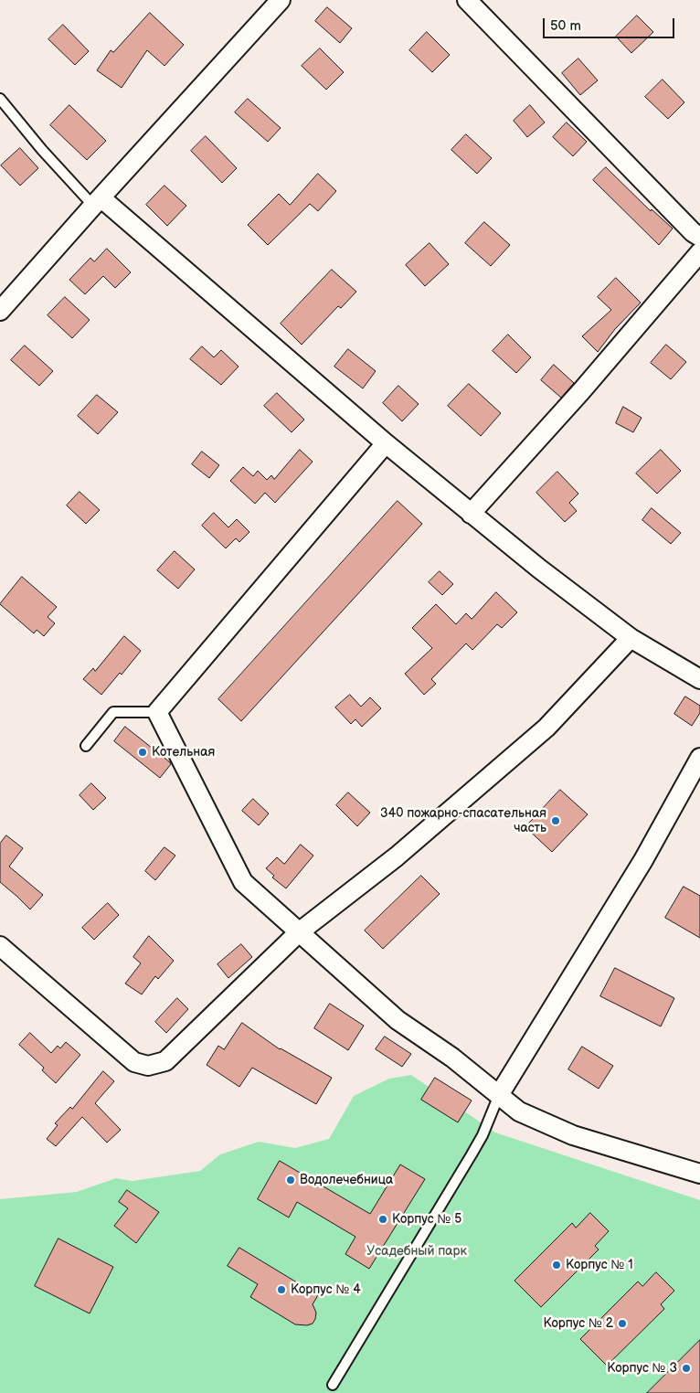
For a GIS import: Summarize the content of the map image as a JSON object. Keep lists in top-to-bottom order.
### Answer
{
  "parks": ["Усадебный парк"],
  "places": [
    "Котельная",
    "340 пожарно-спасательная часть",
    "Водолечебница",
    "Корпус № 5",
    "Корпус № 1",
    "Корпус № 4",
    "Корпус № 2",
    "Корпус № 3"
  ],
  "scale_bar": "50 m"
}
